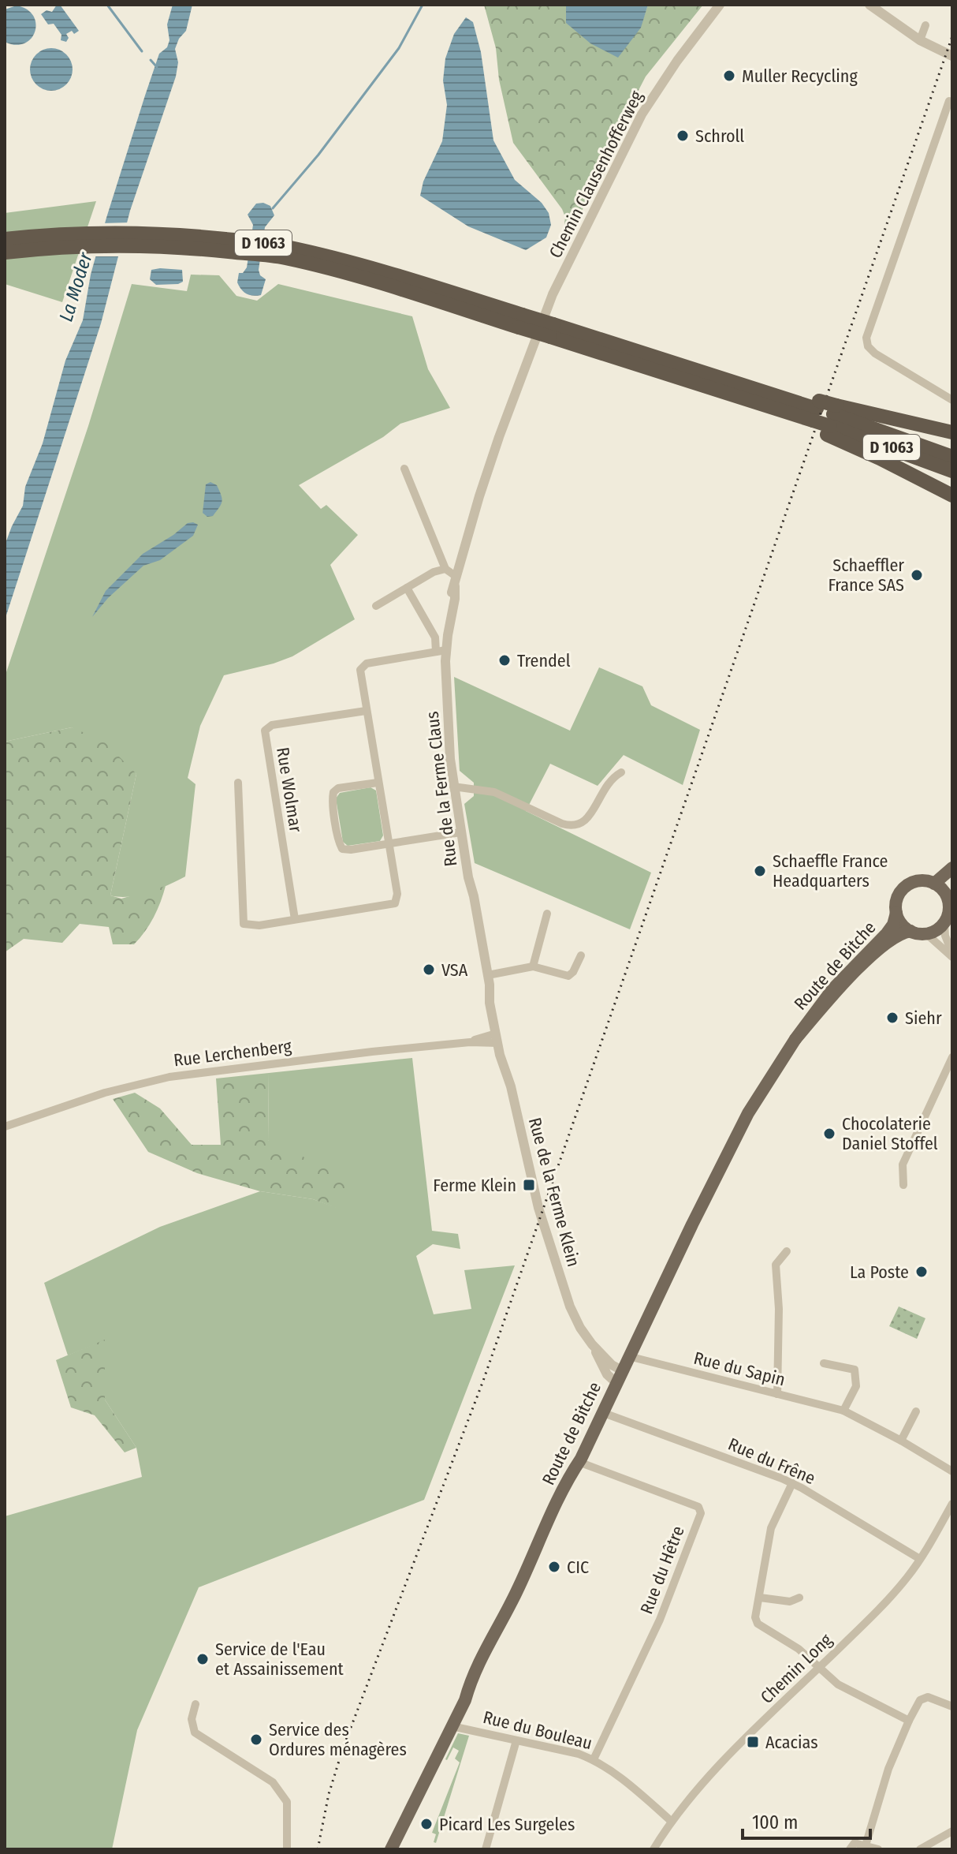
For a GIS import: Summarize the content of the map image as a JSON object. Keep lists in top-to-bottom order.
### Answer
{
  "streets": {
    "highway": ["D 1063"],
    "main road": ["Route de Bitche"],
    "street": [
      "Chemin Clausenhofferweg",
      "Rue de la Ferme Claus",
      "Rue Wolmar",
      "Rue Lerchenberg",
      "Rue de la Ferme Klein",
      "Rue du Sapin",
      "Rue du Frêne",
      "Rue du Hêtre",
      "Chemin Long",
      "Rue du Bouleau"
    ]
  },
  "crossings": [
    ["Chemin Clausenhofferweg", "Rue de la Ferme Claus"],
    ["Rue de la Ferme Claus", "Rue Lerchenberg"],
    ["Rue de la Ferme Claus", "Rue de la Ferme Klein"],
    ["Route de Bitche", "Rue de la Ferme Klein"],
    ["Route de Bitche", "Rue du Sapin"],
    ["Route de Bitche", "Rue du Frêne"],
    ["Route de Bitche", "Rue du Hêtre"],
    ["Route de Bitche", "Rue du Bouleau"],
    ["Rue Lerchenberg", "Rue de la Ferme Klein"],
    ["Rue du Frêne", "Chemin Long"],
    ["Rue du Hêtre", "Rue du Bouleau"],
    ["Chemin Long", "Rue du Bouleau"]
  ],
  "water": ["La Moder"],
  "places": {
    "other": [
      "Muller Recycling",
      "Schroll",
      "Schaeffler France SAS",
      "Trendel",
      "Schaeffle France Headquarters",
      "VSA",
      "Siehr",
      "Chocolaterie Daniel Stoffel",
      "La Poste",
      "CIC",
      "Service de l'Eau et Assainissement",
      "Service des Ordures ménagères",
      "Picard Les Surgeles"
    ],
    "transit": ["Ferme Klein", "Acacias"]
  },
  "scale_bar": "100 m"
}
